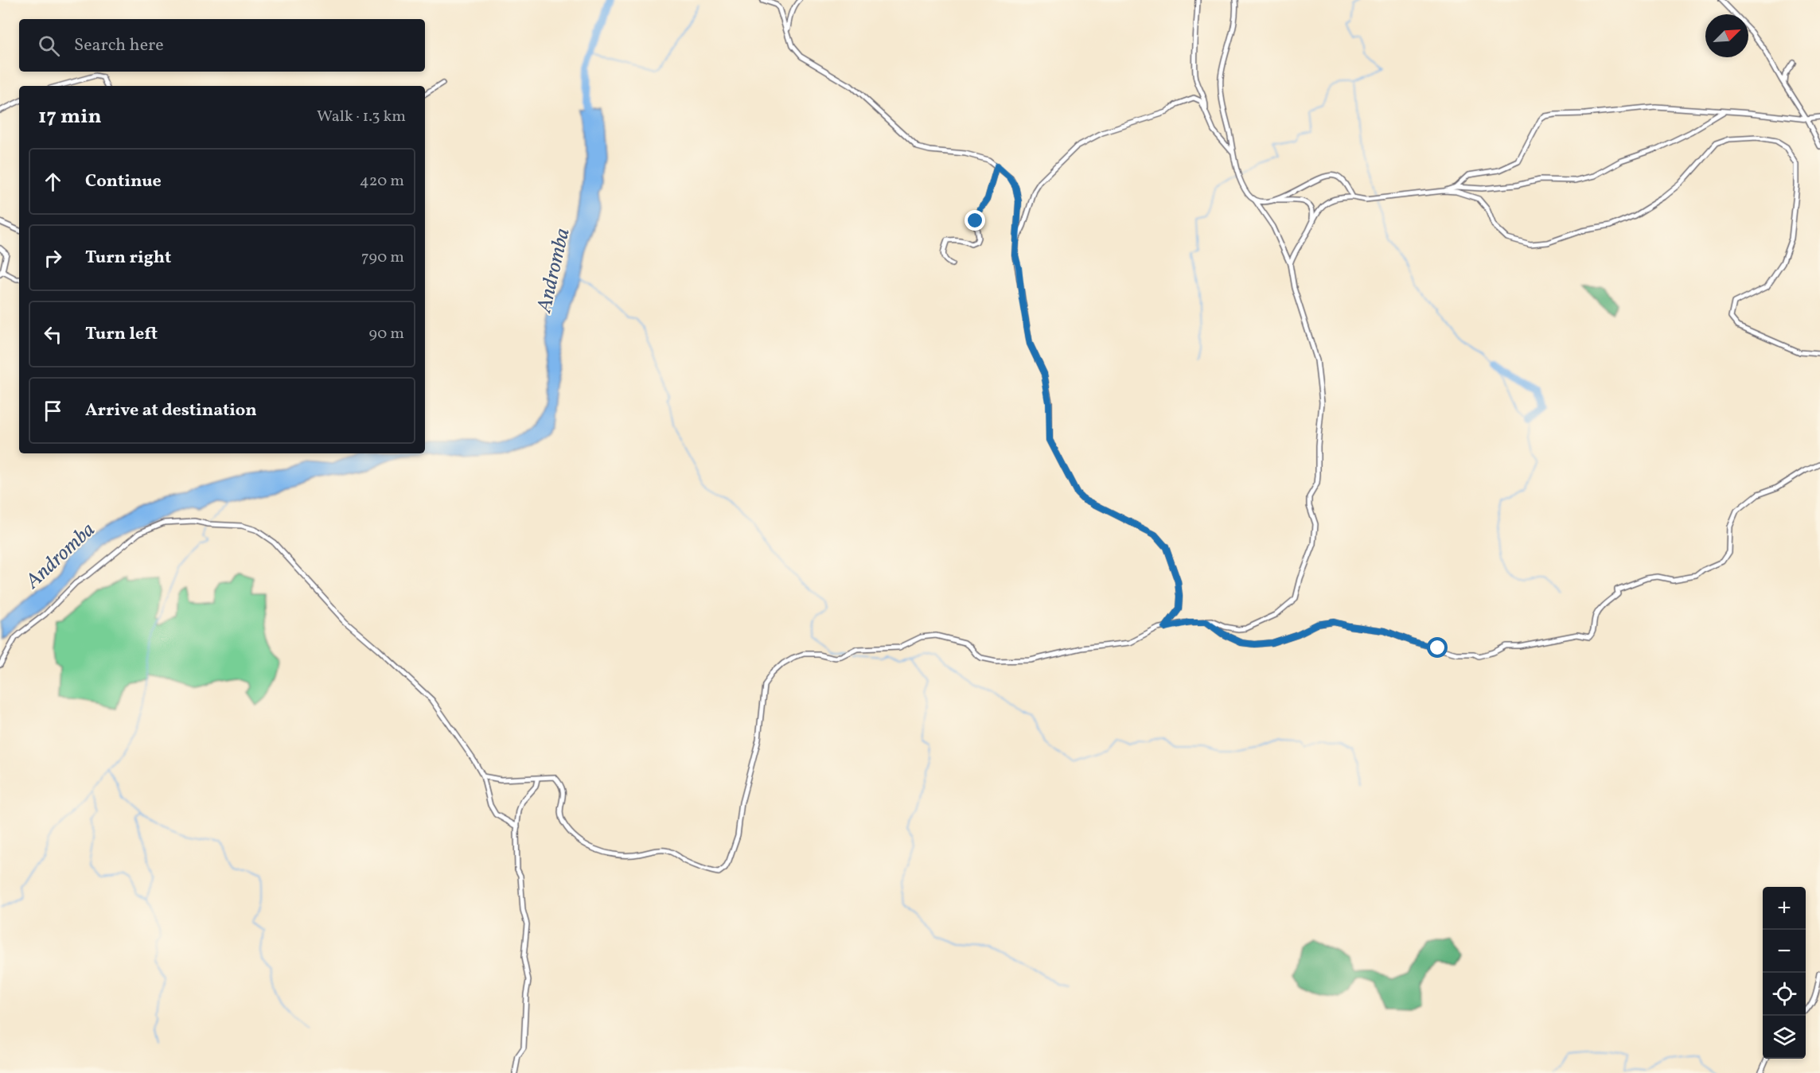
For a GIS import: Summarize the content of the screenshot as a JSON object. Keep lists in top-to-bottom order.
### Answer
{
  "water": ["Andromba"],
  "north": "top right",
  "page": {
    "search": "Search here",
    "heading": ["17 min", "Walk · 1.3 km"],
    "list": [
      ["Continue", "420 m"],
      ["Turn right", "790 m"],
      ["Turn left", "90 m"],
      "Arrive at destination"
    ],
    "map_buttons": ["+", "−"]
  }
}
